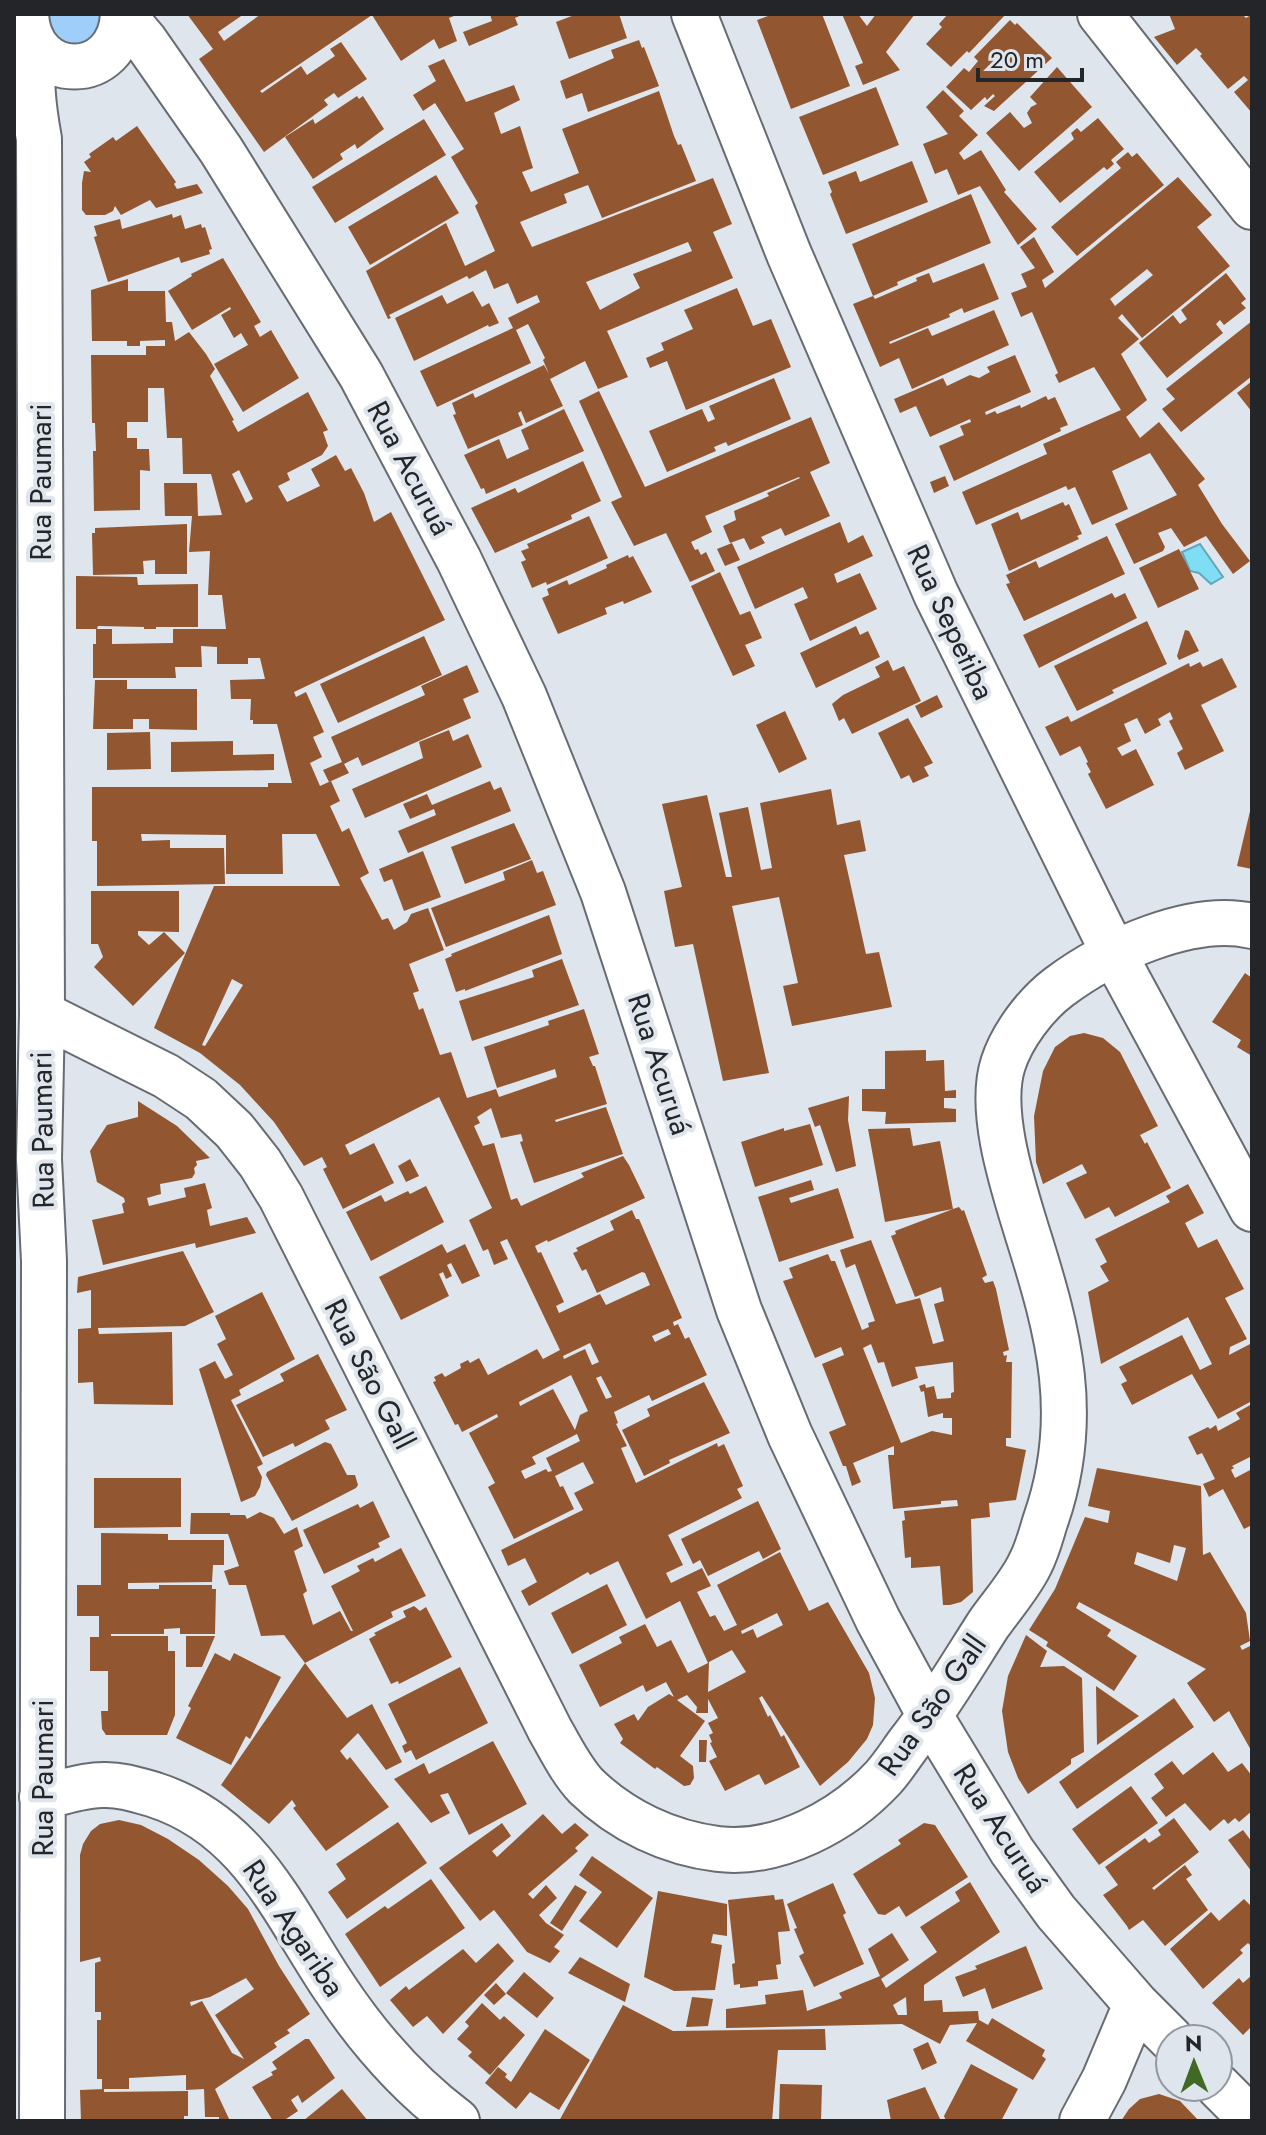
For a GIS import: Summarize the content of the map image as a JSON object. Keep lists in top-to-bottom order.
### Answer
{
  "streets": {
    "street": [
      "Rua Acuruá",
      "Rua Paumari",
      "Rua Sepetiba",
      "Rua São Gall",
      "Rua Agariba"
    ]
  },
  "crossings": [
    ["Rua Acuruá", "Rua São Gall"],
    ["Rua Paumari", "Rua São Gall"],
    ["Rua Paumari", "Rua Agariba"],
    ["Rua Sepetiba", "Rua São Gall"]
  ],
  "scale_bar": "20 m",
  "north": "top"
}
